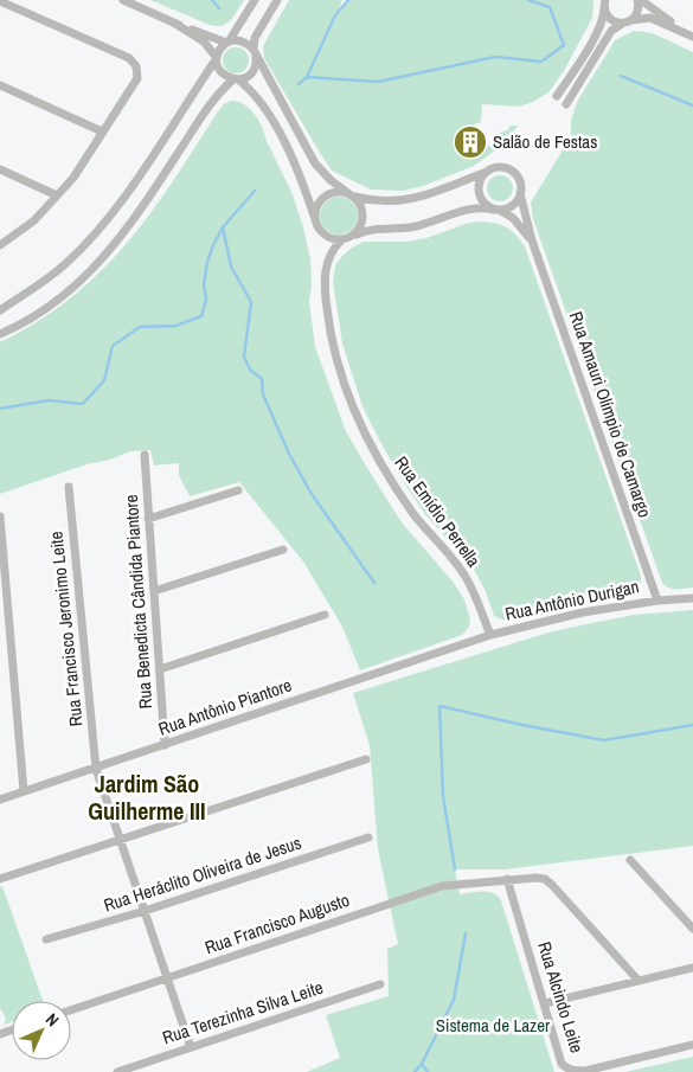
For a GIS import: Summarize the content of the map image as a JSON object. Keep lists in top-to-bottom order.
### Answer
{
  "streets": {
    "street": [
      "Rua Amauri Olímpio de Camargo",
      "Rua Emídio Perrella",
      "Rua Antônio Durigan",
      "Rua Benedicta Cândida Piantore",
      "Rua Francisco Jeronimo Leite",
      "Rua Antônio Piantore",
      "Rua Heráclito Oliveira de Jesus",
      "Rua Francisco Augusto",
      "Rua Alcindo Leite",
      "Rua Terezinha Silva Leite"
    ]
  },
  "crossings": [
    ["Rua Amauri Olímpio de Camargo", "Rua Antônio Durigan"],
    ["Rua Emídio Perrella", "Rua Antônio Durigan"],
    ["Rua Antônio Durigan", "Rua Antônio Piantore"],
    ["Rua Benedicta Cândida Piantore", "Rua Antônio Piantore"],
    ["Rua Francisco Jeronimo Leite", "Rua Antônio Piantore"],
    ["Rua Francisco Jeronimo Leite", "Rua Heráclito Oliveira de Jesus"],
    ["Rua Francisco Jeronimo Leite", "Rua Francisco Augusto"],
    ["Rua Francisco Jeronimo Leite", "Rua Terezinha Silva Leite"],
    ["Rua Francisco Augusto", "Rua Alcindo Leite"]
  ],
  "districts": ["Jardim São Guilherme III"],
  "parks": ["Sistema de Lazer"],
  "places": {
    "building": ["Salão de Festas"]
  },
  "north": "top right"
}
